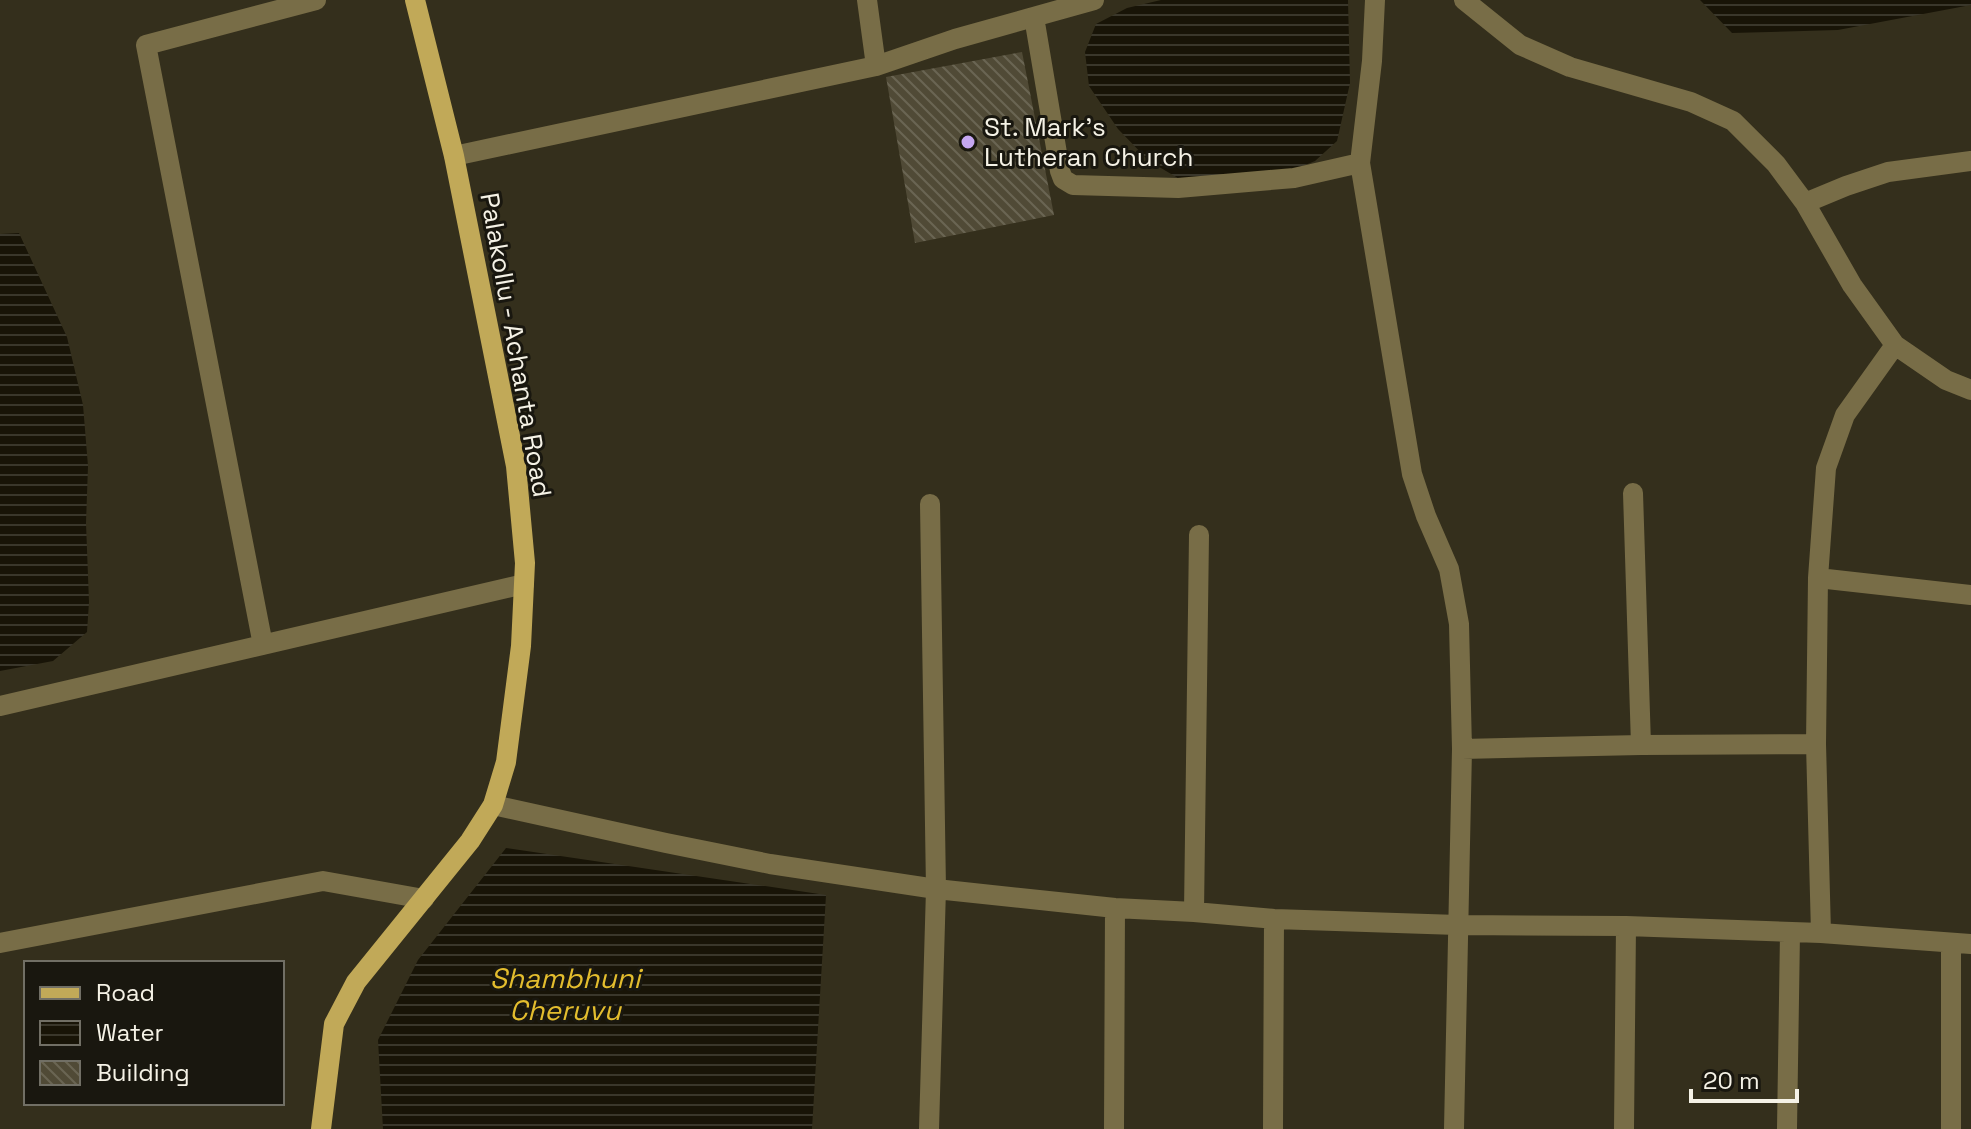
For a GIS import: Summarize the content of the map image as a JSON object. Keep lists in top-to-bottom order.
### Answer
{
  "streets": {
    "main road": ["Palakollu - Achanta Road"]
  },
  "water": ["Shambhuni Cheruvu"],
  "places": ["St. Mark's Lutheran Church"],
  "legend": ["Road", "Water", "Building"],
  "scale_bar": "20 m"
}
